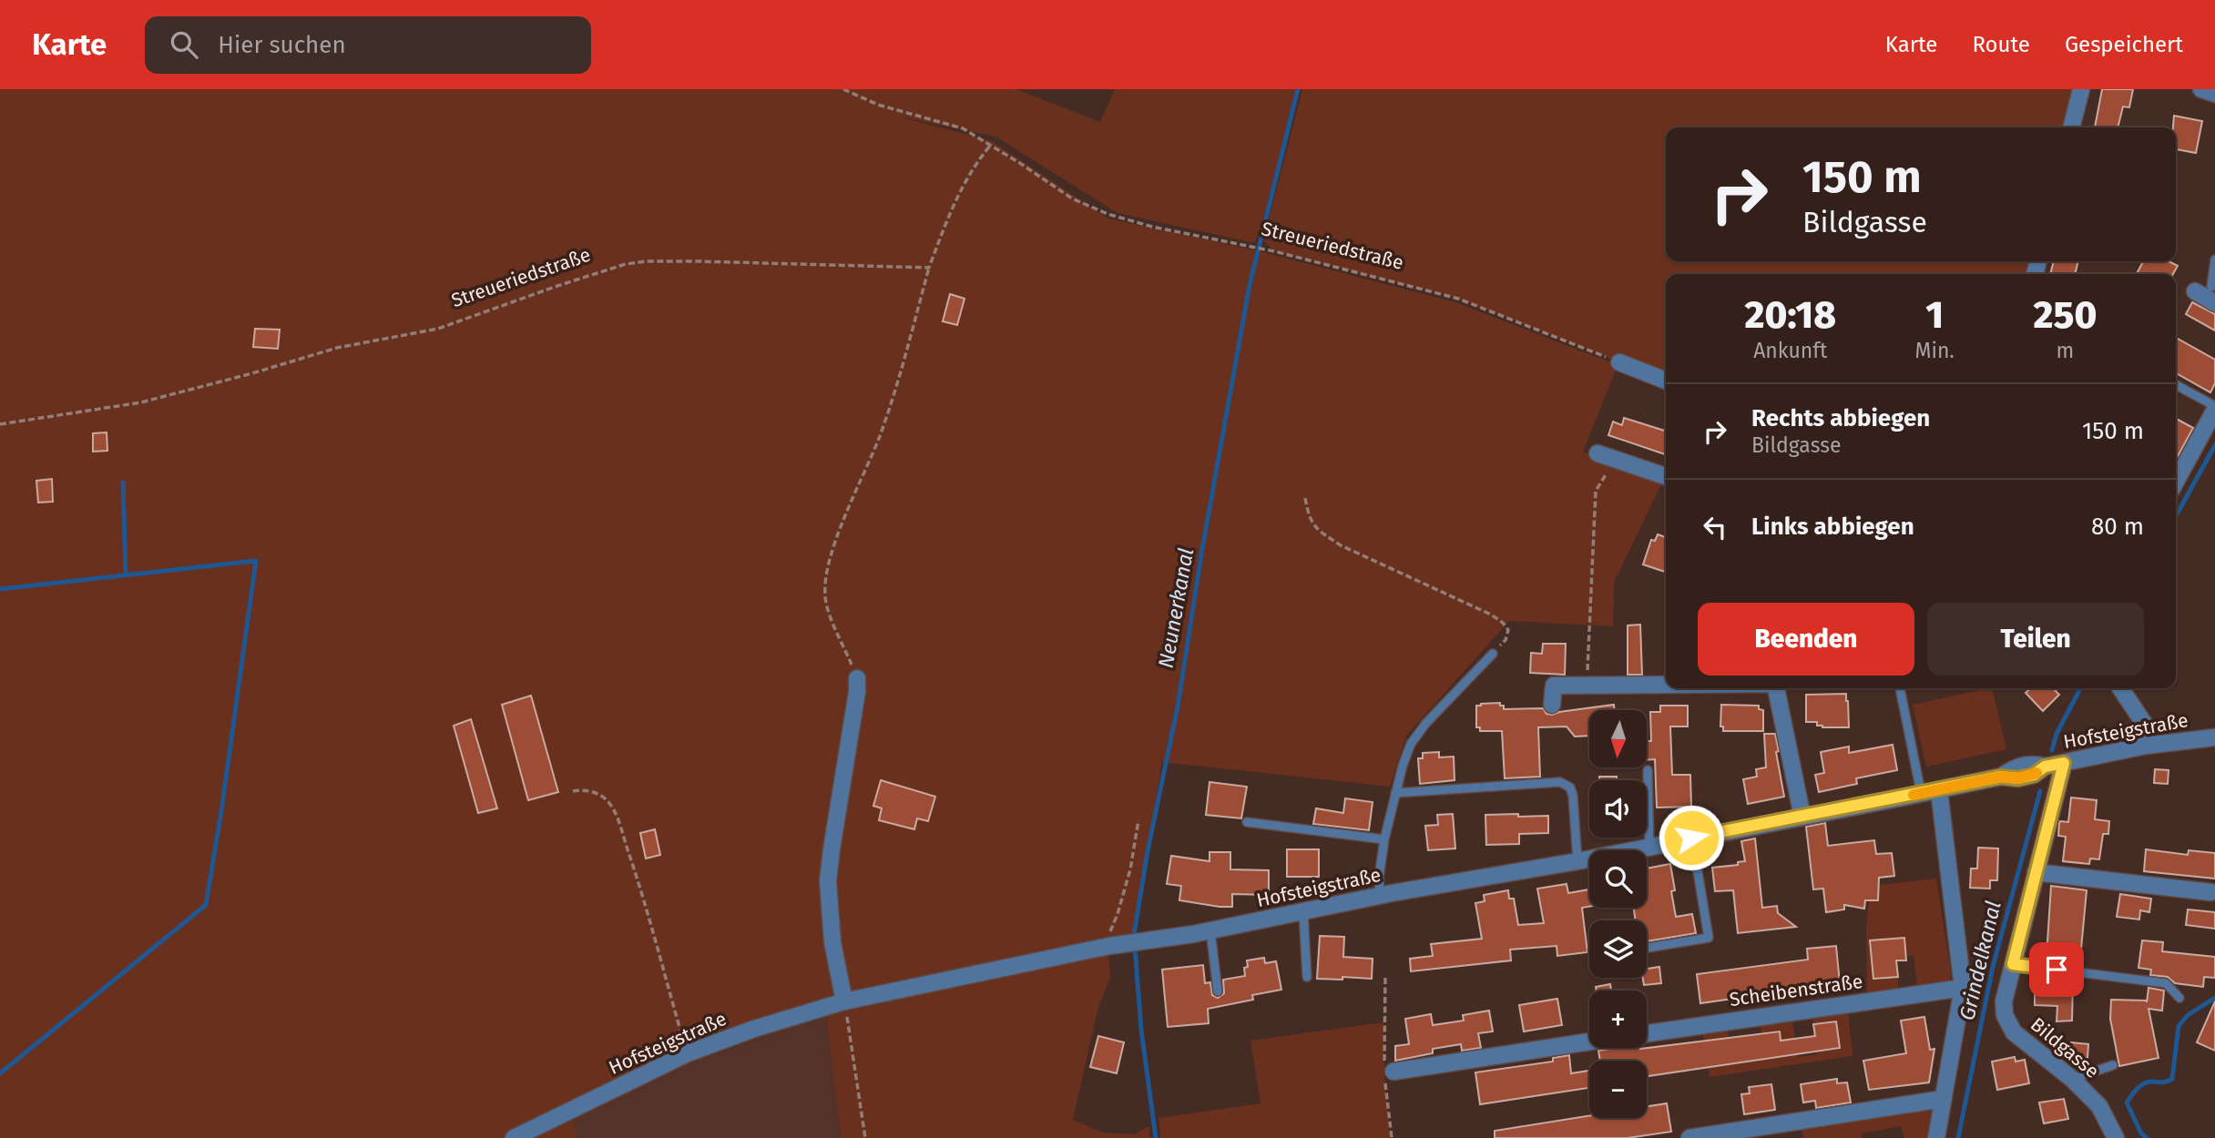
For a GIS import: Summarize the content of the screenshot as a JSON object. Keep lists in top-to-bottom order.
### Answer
{
  "streets": {
    "street": ["Hofsteigstraße", "Scheibenstraße", "Bildgasse"],
    "path": ["Streueriedstraße"]
  },
  "crossings": [
    ["Hofsteigstraße", "Bildgasse"]
  ],
  "water": ["Neunerkanal", "Grindelkanal"],
  "north": "bottom",
  "page": {
    "header": "Karte",
    "search": "Hier suchen",
    "nav": ["Karte", "Route", "Gespeichert"],
    "turn": ["150 m", "Bildgasse"],
    "eta": [
      "20:18",
      "Ankunft",
      "1",
      "Min.",
      "250",
      "m"
    ],
    "list": [
      {
        "name": "Rechts abbiegen",
        "note": "Bildgasse",
        "value": "150 m"
      },
      {
        "name": "Links abbiegen",
        "value": "80 m"
      }
    ],
    "buttons": ["Beenden", "Teilen"],
    "map_buttons": ["+", "−"]
  }
}
